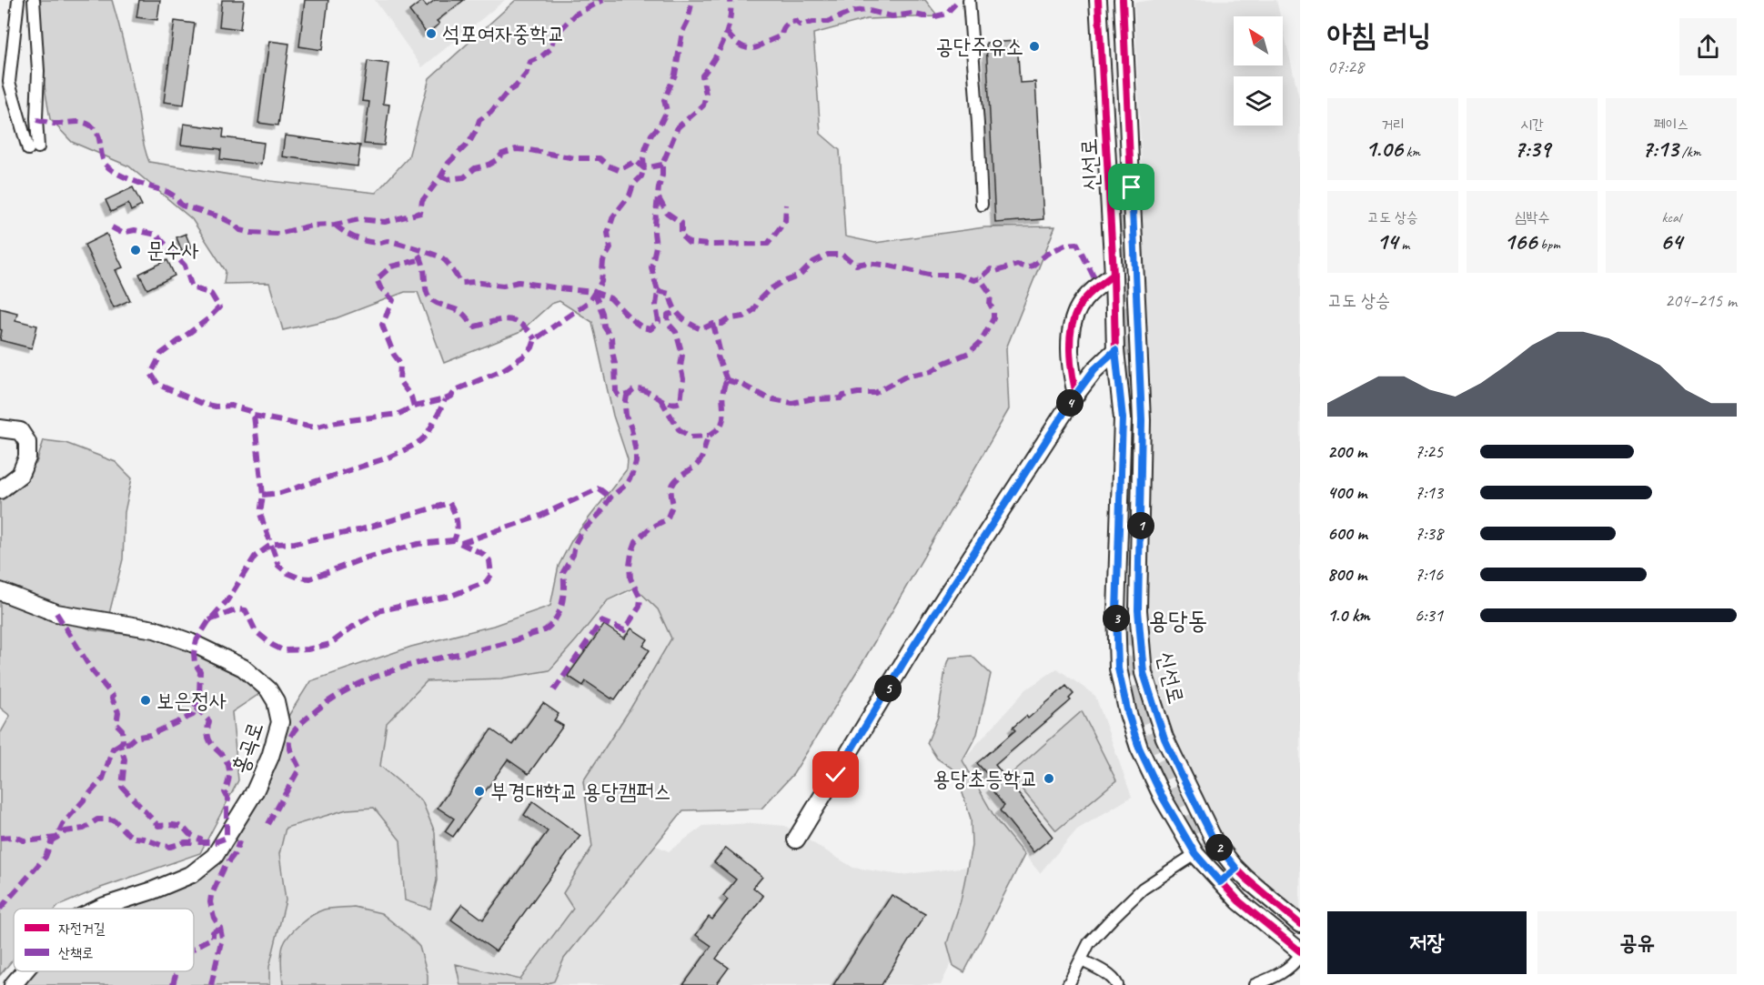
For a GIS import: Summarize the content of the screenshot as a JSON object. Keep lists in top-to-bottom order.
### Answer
{
  "streets": {
    "main road": ["신선로", "홍곡로"]
  },
  "districts": ["용당동"],
  "places": [
    "석포여자중학교",
    "공단주유소",
    "문수사",
    "보은정사",
    "용당초등학교",
    "부경대학교 용당캠퍼스"
  ],
  "legend": ["자전거길", "산책로"],
  "north": "top left",
  "page": {
    "heading": ["아침 러닝", "07:28"],
    "stats": [
      ["거리", "1.06 km"],
      ["시간", "7:39"],
      ["페이스", "7:13 /km"],
      ["고도 상승", "14 m"],
      ["심박수", "166 bpm"],
      ["kcal", "64"]
    ],
    "chart": ["고도 상승", "204–215 m"],
    "pins": [
      "4",
      "1",
      "3",
      "5",
      "2"
    ],
    "list": [
      {
        "name": "200 m",
        "note": "7:25"
      },
      {
        "name": "400 m",
        "note": "7:13"
      },
      {
        "name": "600 m",
        "note": "7:38"
      },
      {
        "name": "800 m",
        "note": "7:16"
      },
      {
        "name": "1.0 km",
        "note": "6:31"
      }
    ],
    "buttons": ["저장", "공유"]
  }
}
